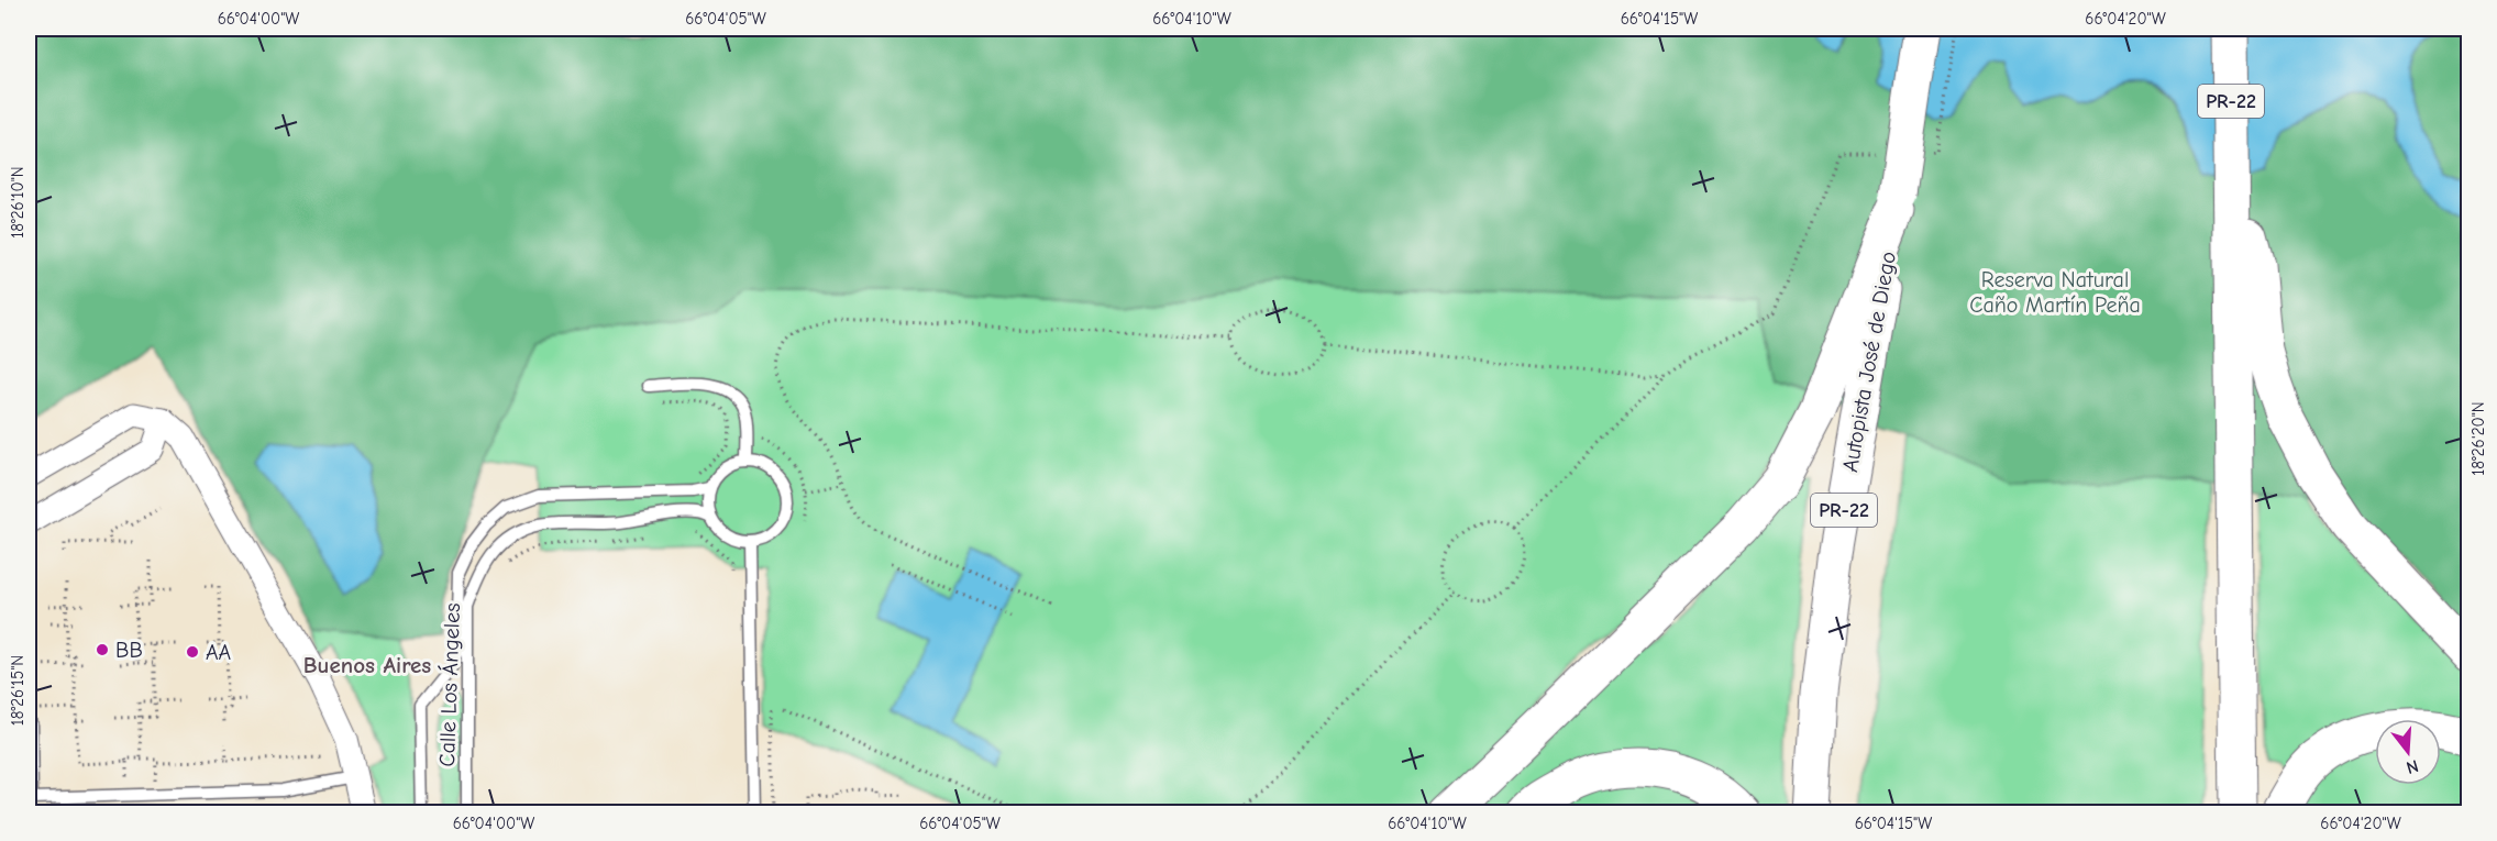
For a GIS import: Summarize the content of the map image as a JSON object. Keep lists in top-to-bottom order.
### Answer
{
  "streets": {
    "highway": ["PR-22", "Autopista José de Diego"],
    "lane": ["Calle Los Ángeles"]
  },
  "districts": ["Buenos Aires"],
  "parks": ["Reserva Natural Caño Martín Peña"],
  "places": ["BB", "AA"],
  "north": "bottom",
  "coordinates": [
    "66°04'00\"W",
    "66°04'05\"W",
    "66°04'10\"W",
    "66°04'15\"W",
    "66°04'20\"W",
    "18°26'10\"N",
    "18°26'20\"N",
    "18°26'15\"N"
  ]
}
